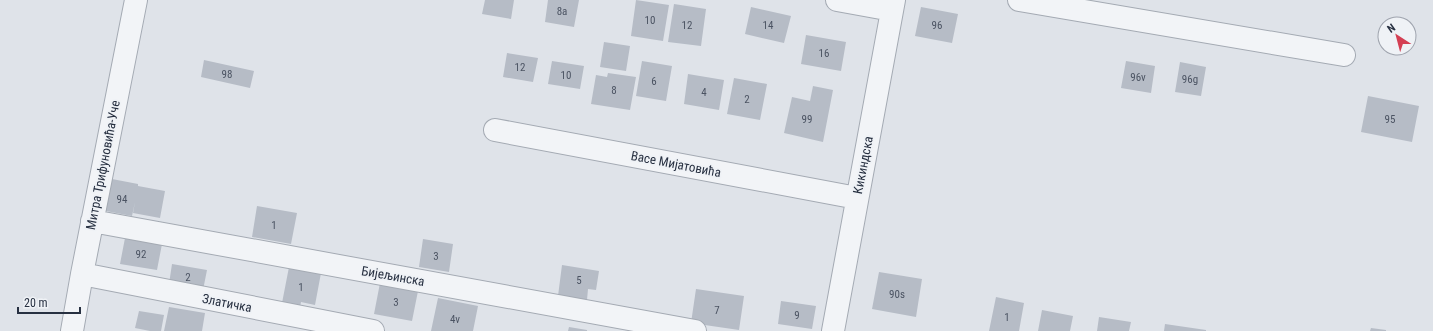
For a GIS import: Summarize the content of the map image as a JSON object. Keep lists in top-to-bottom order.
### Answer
{
  "streets": {
    "street": [
      "Васе Мијатовића",
      "Митра Трифуновића-Уче",
      "Кикиндска",
      "Бијељинска",
      "Златичка"
    ]
  },
  "crossings": [
    ["Васе Мијатовића", "Кикиндска"],
    ["Митра Трифуновића-Уче", "Бијељинска"],
    ["Митра Трифуновића-Уче", "Златичка"]
  ],
  "house_numbers": [
    "8a",
    "10",
    "12",
    "14",
    "96",
    "16",
    "12",
    "98",
    "10",
    "96v",
    "96g",
    "6",
    "8",
    "4",
    "2",
    "99",
    "95",
    "94",
    "1",
    "92",
    "3",
    "2",
    "5",
    "1",
    "90s",
    "3",
    "7",
    "9",
    "1",
    "4v"
  ],
  "scale_bar": "20 m",
  "north": "top left"
}
